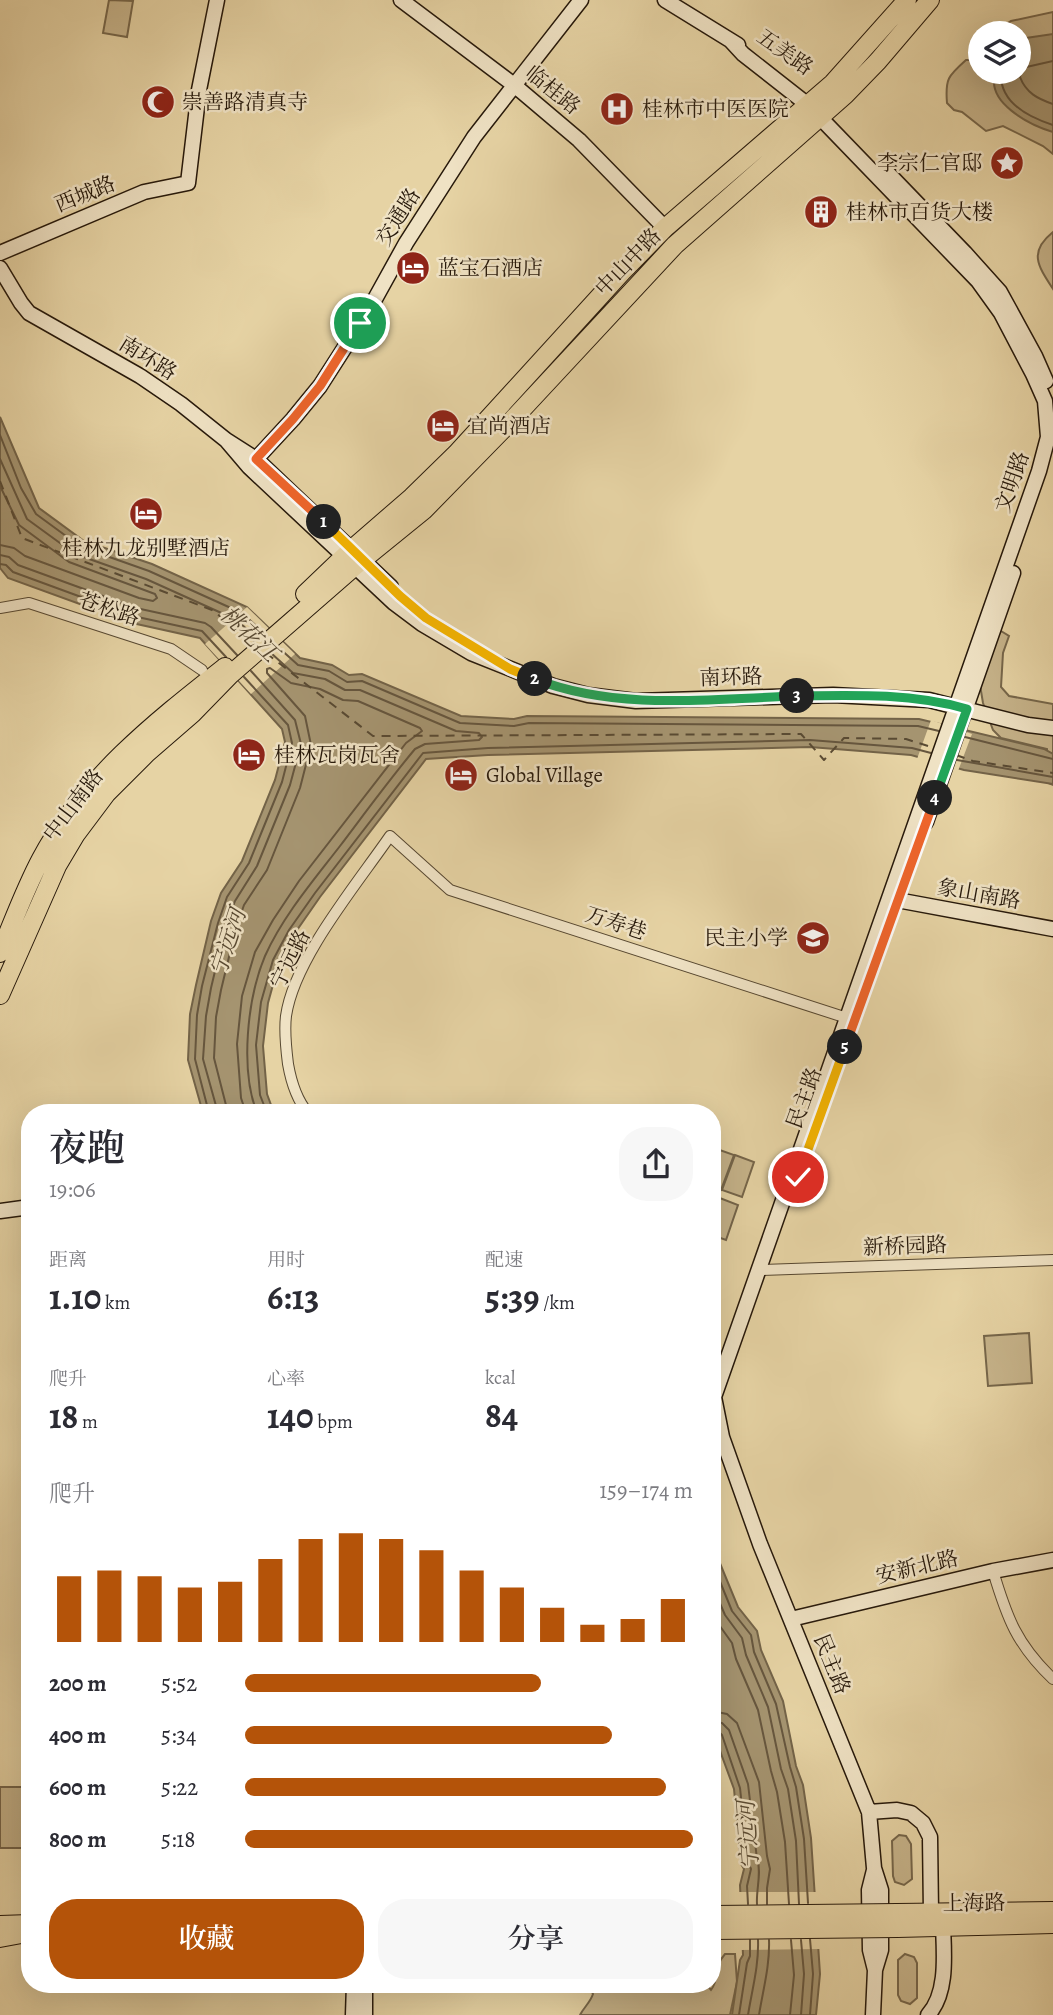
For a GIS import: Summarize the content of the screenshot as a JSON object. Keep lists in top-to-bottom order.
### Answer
{
  "streets": {
    "highway": ["中山中路", "中山南路", "上海路"],
    "street": [
      "五美路",
      "临桂路",
      "西城路",
      "交通路",
      "南环路",
      "文明路",
      "苍松路",
      "象山南路",
      "万寿巷",
      "宁远路",
      "民主路",
      "新桥园路",
      "安新北路"
    ]
  },
  "crossings": [
    ["五美路", "中山中路"],
    ["五美路", "文明路"],
    ["临桂路", "交通路"],
    ["临桂路", "中山中路"],
    ["西城路", "南环路"],
    ["交通路", "南环路"],
    ["中山中路", "南环路"],
    ["中山中路", "文明路"],
    ["南环路", "文明路"],
    ["文明路", "民主路"],
    ["象山南路", "民主路"],
    ["万寿巷", "宁远路"],
    ["万寿巷", "民主路"],
    ["民主路", "新桥园路"],
    ["民主路", "安新北路"]
  ],
  "water": ["桃花江", "宁远河"],
  "places": {
    "mosque": ["崇善路清真寺"],
    "hospital": ["桂林市中医医院"],
    "place": ["李宗仁官邸"],
    "building": ["桂林市百货大楼"],
    "hotel": [
      "蓝宝石酒店",
      "宜尚酒店",
      "桂林九龙别墅酒店",
      "桂林瓦岗瓦舍",
      "Global Village"
    ],
    "school or university": ["民主小学"]
  },
  "page": {
    "pins": [
      "1",
      "2",
      "3",
      "4",
      "5"
    ],
    "heading": ["夜跑", "19:06"],
    "stats": [
      ["距离", "1.10 km"],
      ["用时", "6:13"],
      ["配速", "5:39 /km"],
      ["爬升", "18 m"],
      ["心率", "140 bpm"],
      ["kcal", "84"]
    ],
    "chart": ["爬升", "159–174 m"],
    "list": [
      {
        "name": "200 m",
        "note": "5:52"
      },
      {
        "name": "400 m",
        "note": "5:34"
      },
      {
        "name": "600 m",
        "note": "5:22"
      },
      {
        "name": "800 m",
        "note": "5:18"
      }
    ],
    "buttons": ["收藏", "分享"]
  }
}
